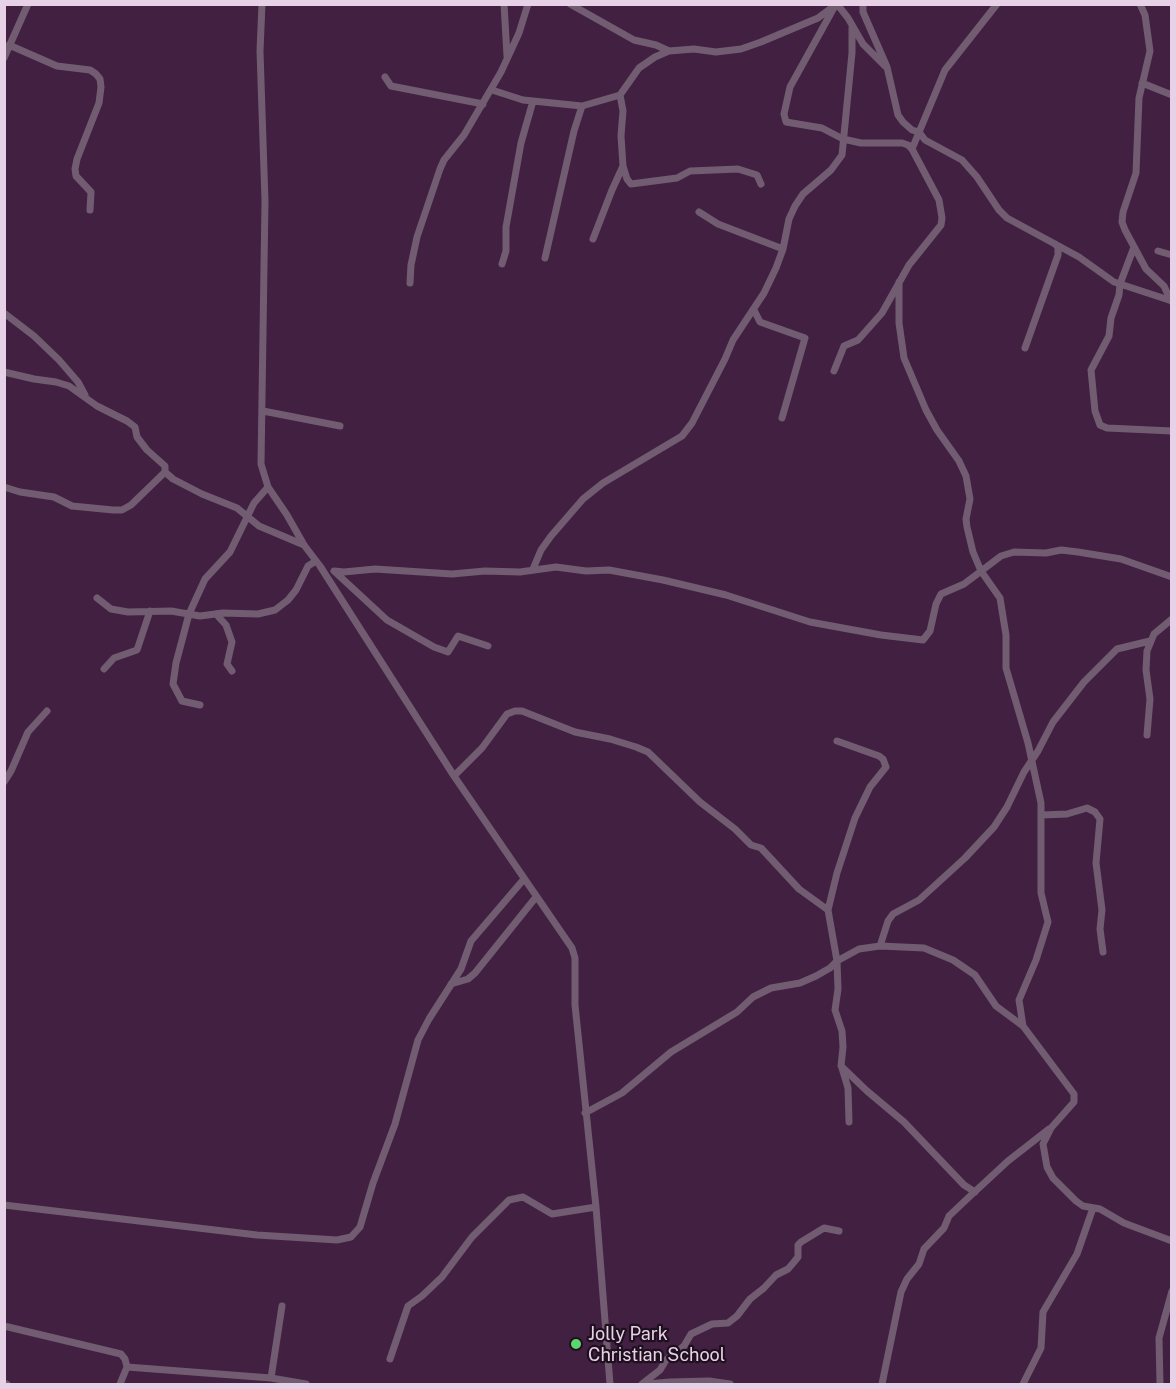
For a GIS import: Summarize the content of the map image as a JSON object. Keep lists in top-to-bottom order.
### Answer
{
  "places": ["Jolly Park Christian School"]
}
